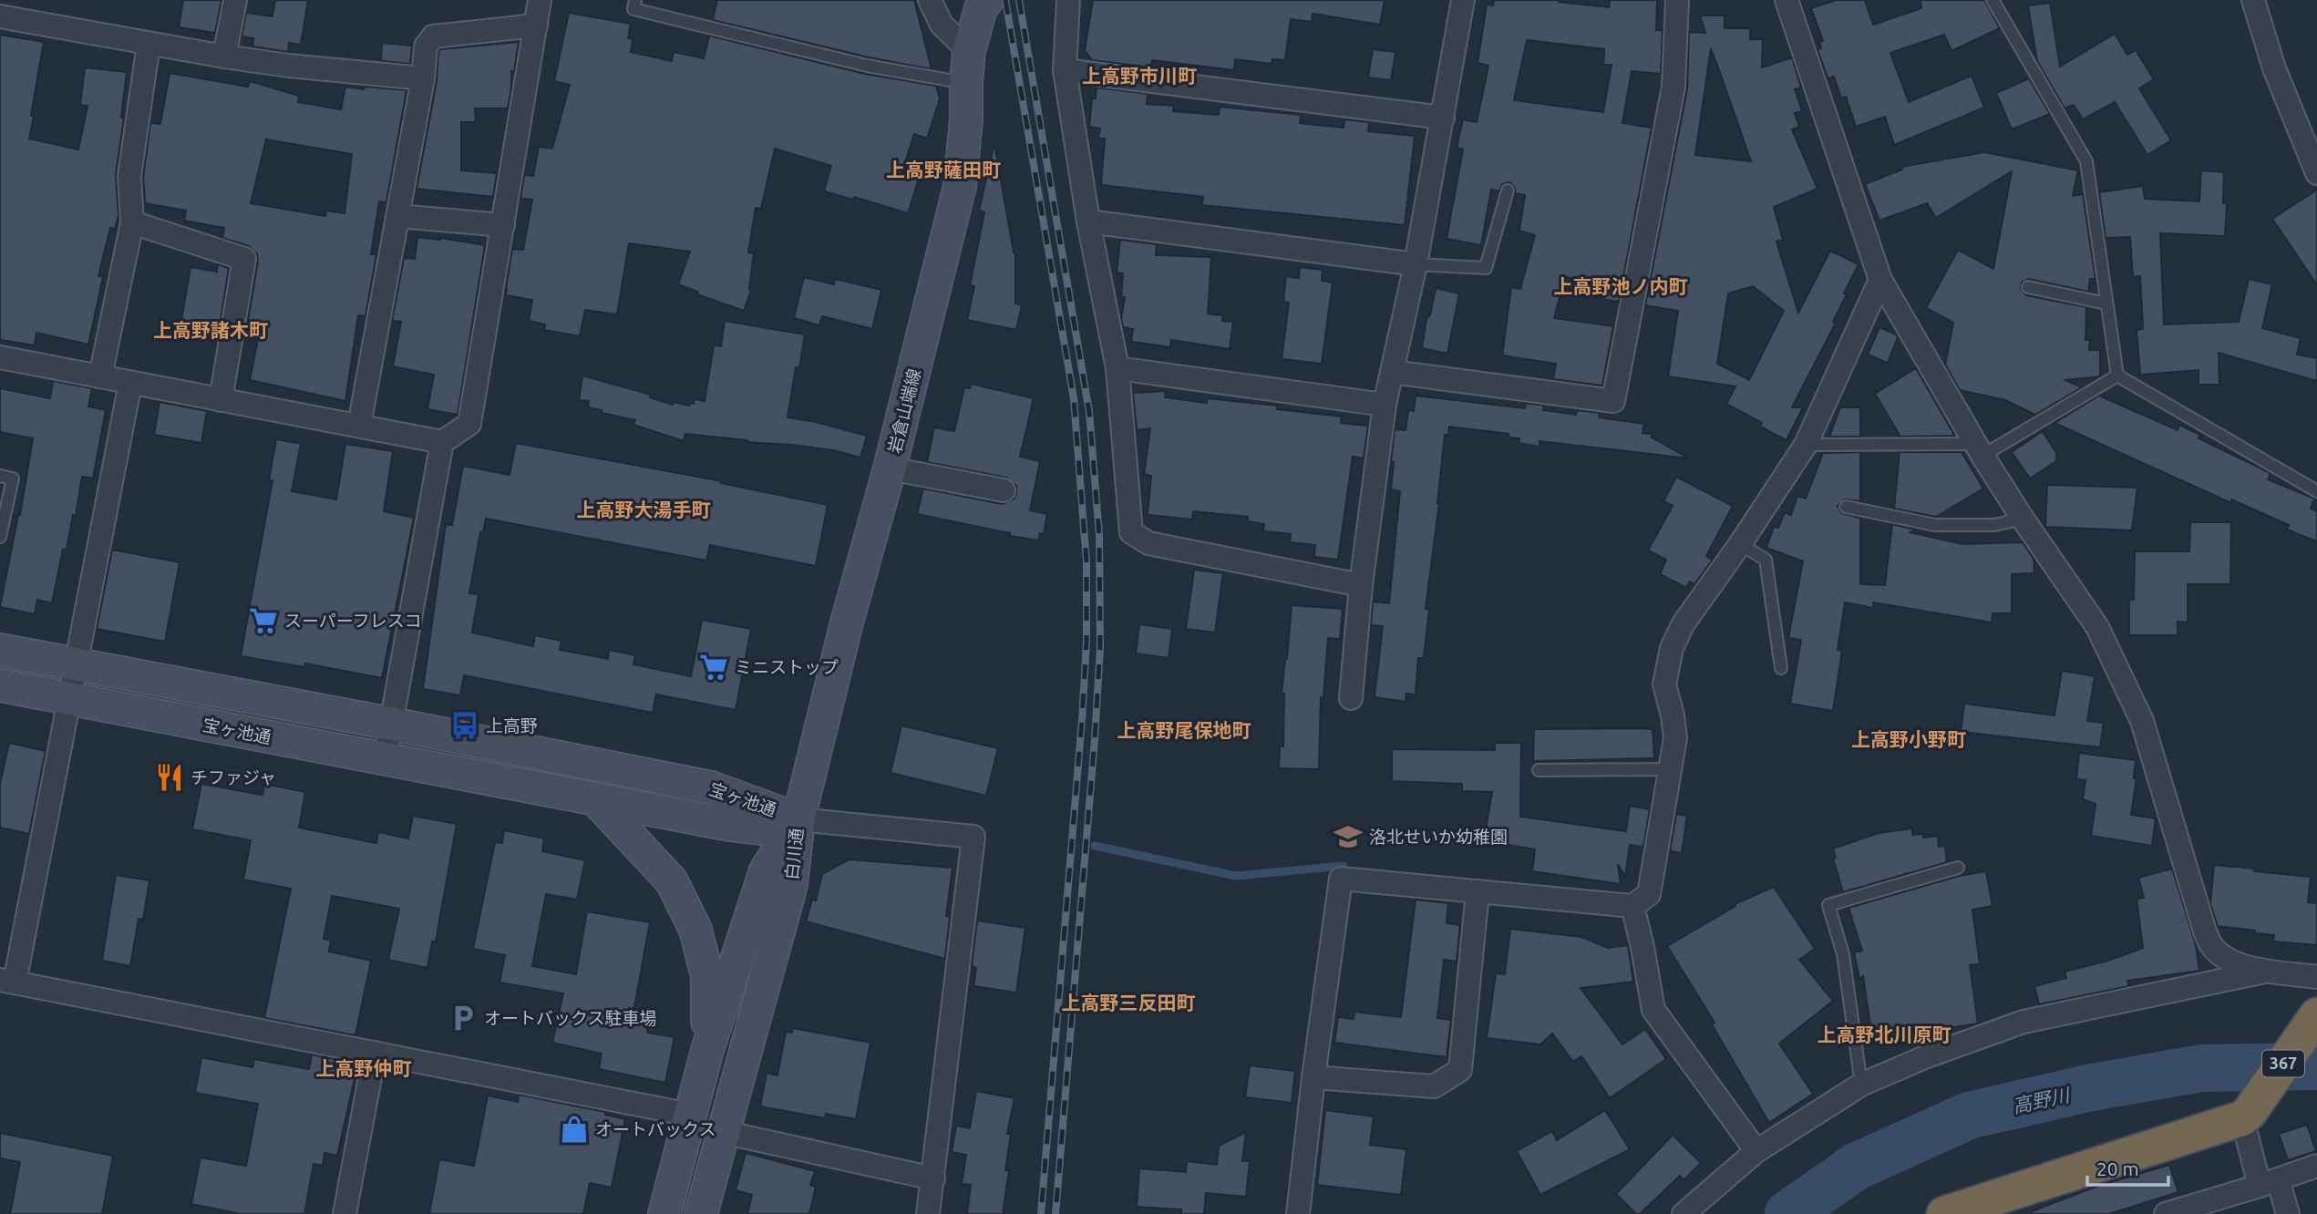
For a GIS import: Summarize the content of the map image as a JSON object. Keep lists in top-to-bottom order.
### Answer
{
  "streets": {
    "highway": ["367"],
    "street": ["岩倉山端線", "宝ヶ池通", "白川通"]
  },
  "crossings": [
    ["岩倉山端線", "宝ヶ池通"],
    ["岩倉山端線", "白川通"],
    ["宝ヶ池通", "白川通"]
  ],
  "districts": [
    "上高野市川町",
    "上高野薩田町",
    "上高野池ノ内町",
    "上高野諸木町",
    "上高野大湯手町",
    "上高野尾保地町",
    "上高野小野町",
    "上高野三反田町",
    "上高野北川原町",
    "上高野仲町"
  ],
  "water": ["高野川"],
  "places": {
    "supermarket": ["スーパーフレスコ", "ミニストップ"],
    "bus stop": ["上高野"],
    "restaurant": ["チファジャ"],
    "school or university": ["洛北せいか幼稚園"],
    "parking": ["オートバックス駐車場"],
    "shop": ["オートバックス"]
  },
  "scale_bar": "20 m"
}
